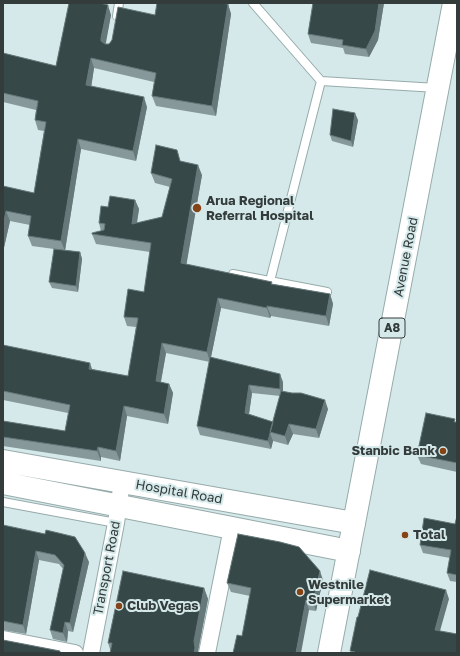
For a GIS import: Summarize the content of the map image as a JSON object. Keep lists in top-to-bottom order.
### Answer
{
  "streets": {
    "main road": ["Avenue Road", "A8", "Hospital Road"],
    "street": ["Transport Road"]
  },
  "crossings": [
    ["Avenue Road", "Hospital Road"],
    ["Hospital Road", "Transport Road"]
  ],
  "places": [
    "Arua Regional Referral Hospital",
    "Stanbic Bank",
    "Total",
    "Westnile Supermarket",
    "Club Vegas"
  ]
}
